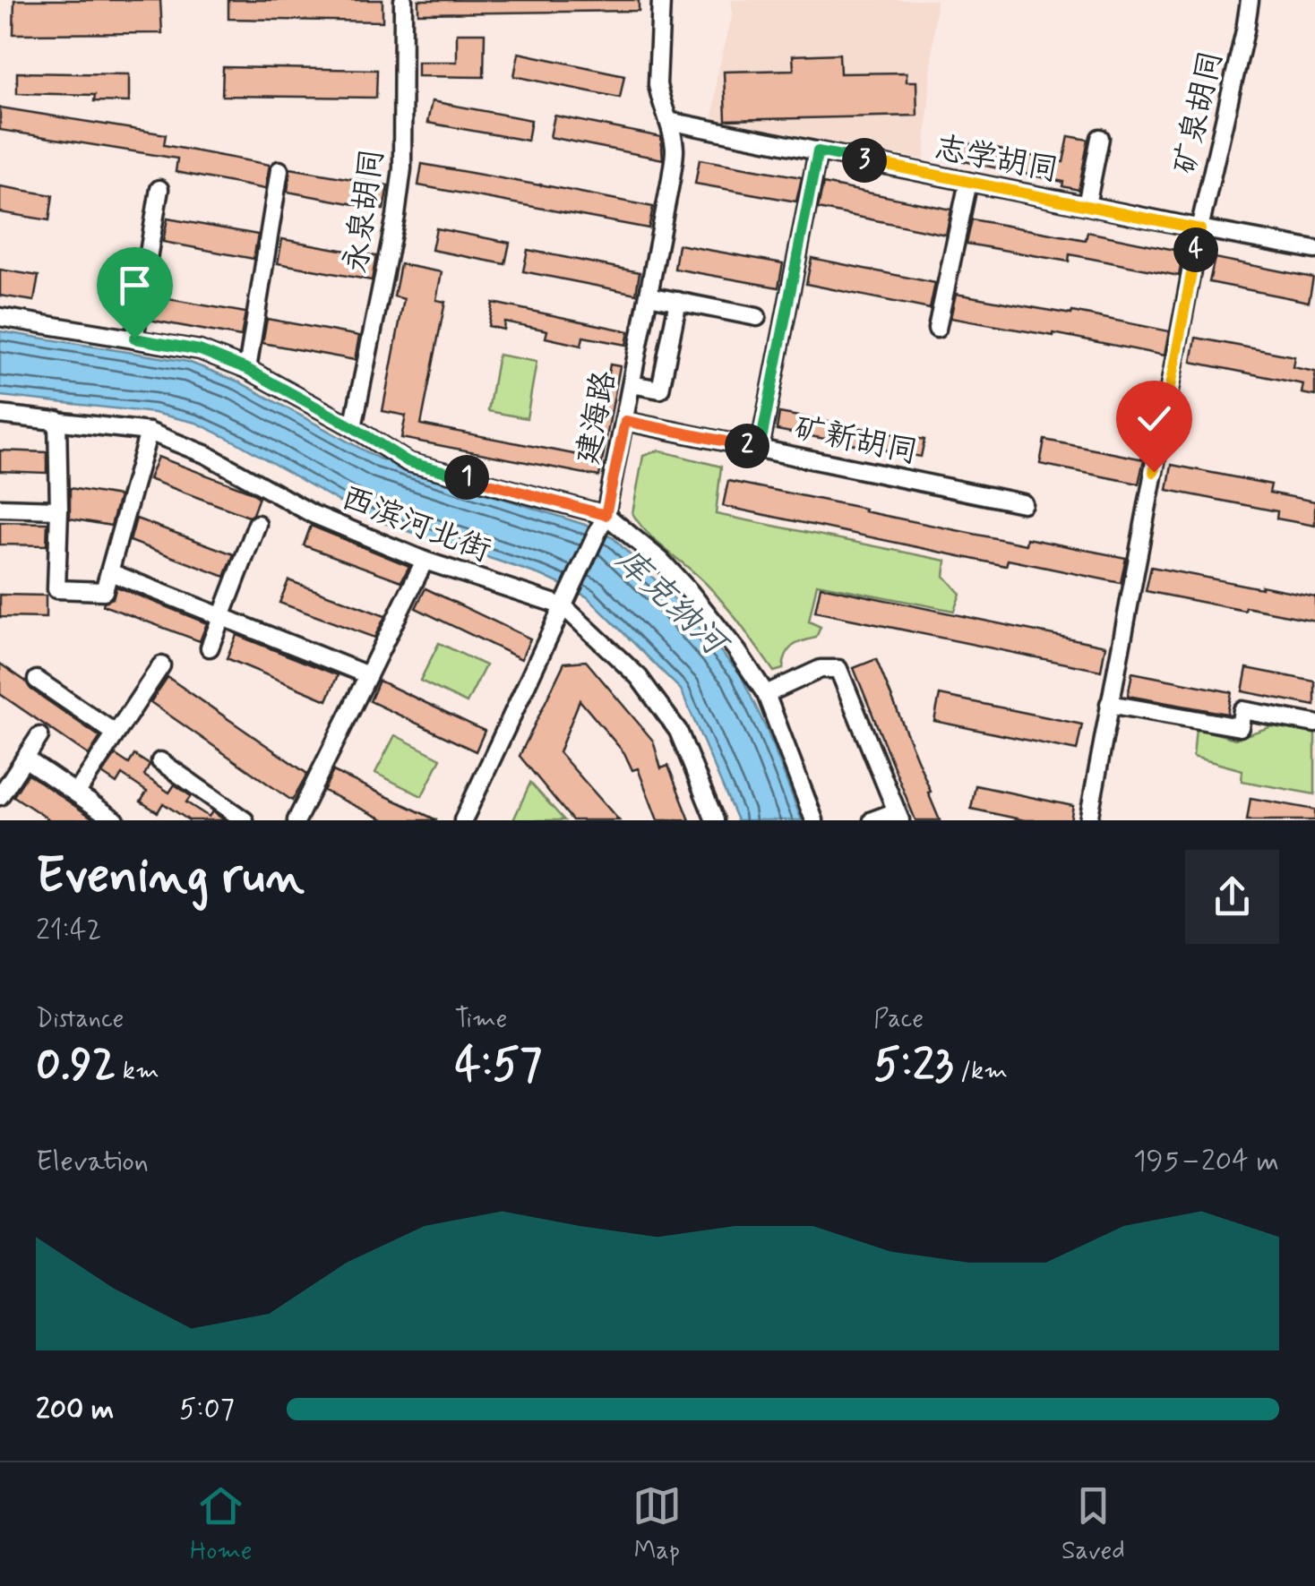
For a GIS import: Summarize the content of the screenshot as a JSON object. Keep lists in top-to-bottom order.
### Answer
{
  "streets": {
    "street": [
      "矿泉胡同",
      "志学胡同",
      "永泉胡同",
      "建海路",
      "矿新胡同",
      "西滨河北街"
    ]
  },
  "crossings": [
    ["矿泉胡同", "志学胡同"],
    ["志学胡同", "建海路"],
    ["建海路", "矿新胡同"],
    ["建海路", "西滨河北街"]
  ],
  "water": ["库克纳河"],
  "page": {
    "pins": [
      "3",
      "4",
      "2",
      "1"
    ],
    "heading": ["Evening run", "21:42"],
    "stats": [
      ["Distance", "0.92 km"],
      ["Time", "4:57"],
      ["Pace", "5:23 /km"]
    ],
    "chart": ["Elevation", "195–204 m"],
    "list": [
      {
        "name": "200 m",
        "note": "5:07"
      }
    ],
    "tabs": ["Home", "Map", "Saved"]
  }
}
